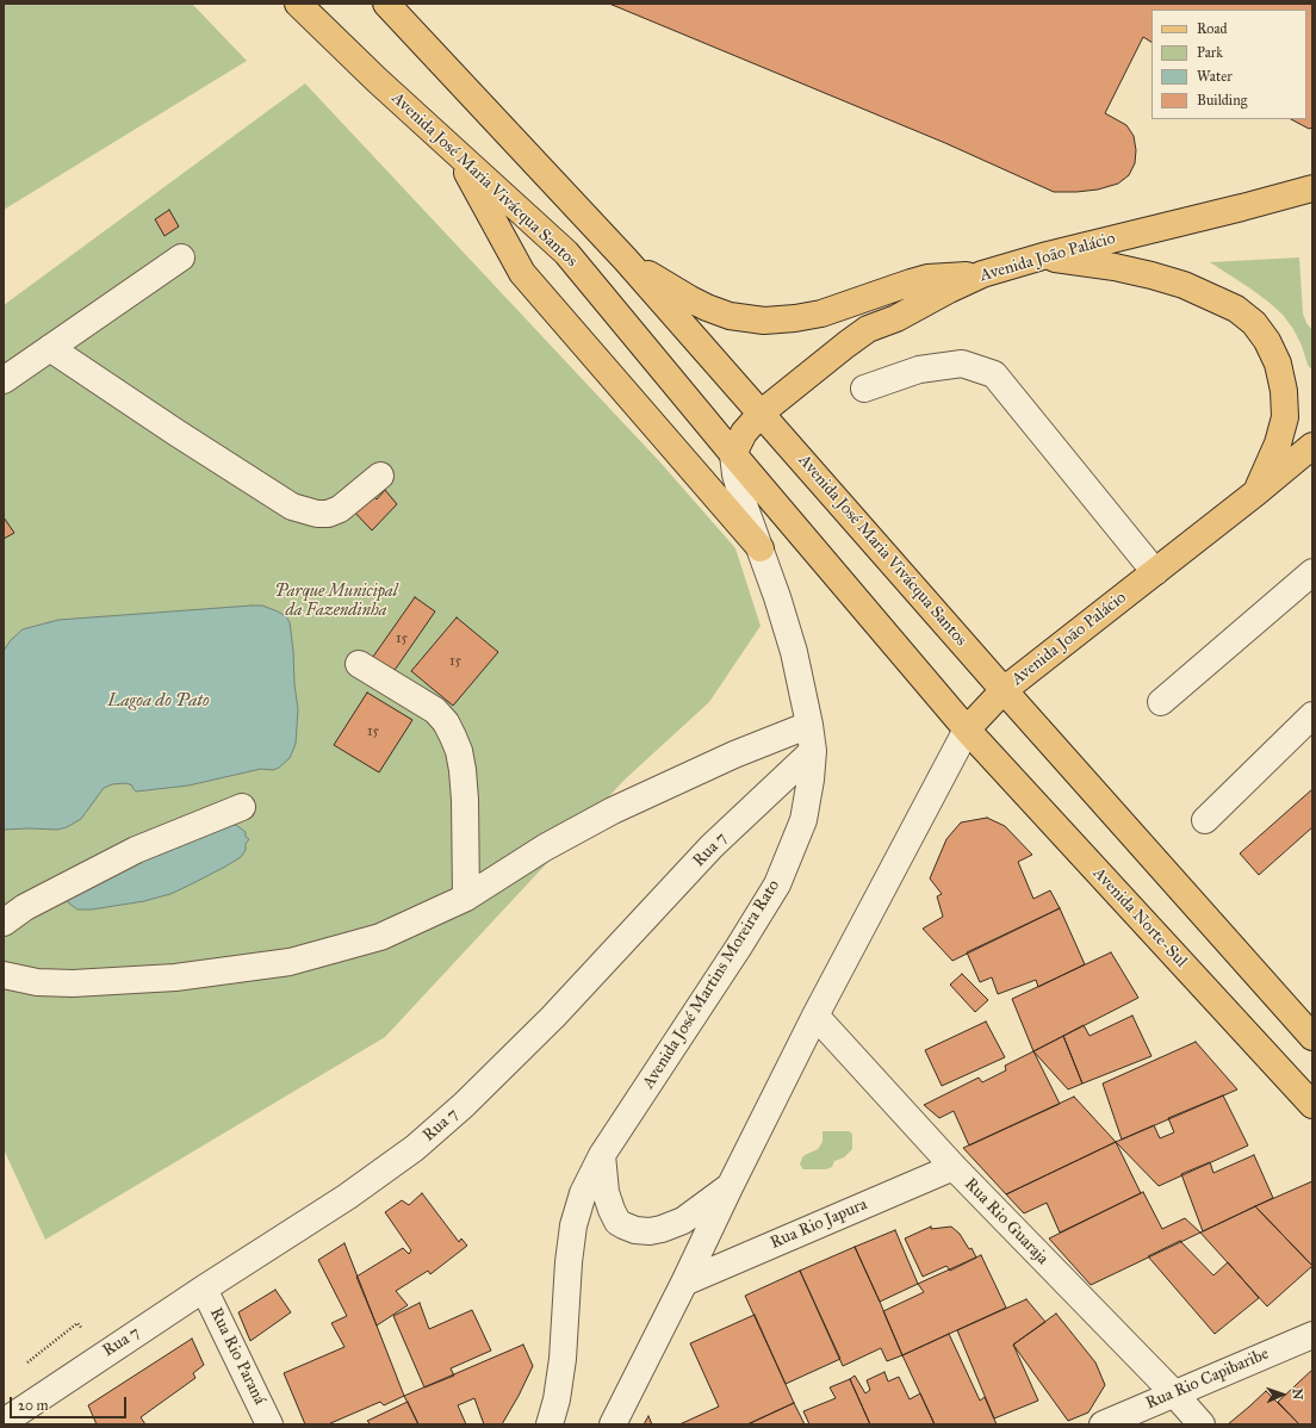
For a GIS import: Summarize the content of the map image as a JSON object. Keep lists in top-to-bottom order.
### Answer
{
  "streets": {
    "main road": ["Avenida José Maria Vivácqua Santos", "Avenida João Palácio", "Avenida Norte-Sul"],
    "street": [
      "Rua 7",
      "Avenida José Martins Moreira Rato",
      "Rua Rio Guaraja",
      "Rua Rio Japura",
      "Rua Rio Paraná",
      "Rua Rio Capibaribe"
    ]
  },
  "crossings": [
    ["Avenida José Maria Vivácqua Santos", "Avenida João Palácio"],
    ["Avenida José Maria Vivácqua Santos", "Avenida Norte-Sul"],
    ["Avenida José Maria Vivácqua Santos", "Avenida José Martins Moreira Rato"],
    ["Avenida João Palácio", "Avenida Norte-Sul"],
    ["Rua 7", "Avenida José Martins Moreira Rato"],
    ["Rua 7", "Rua Rio Paraná"],
    ["Rua Rio Guaraja", "Rua Rio Japura"],
    ["Rua Rio Guaraja", "Rua Rio Capibaribe"]
  ],
  "water": ["Lagoa do Pato"],
  "parks": ["Parque Municipal da Fazendinha"],
  "house_numbers": ["15", "15", "15"],
  "legend": [
    "Road",
    "Park",
    "Water",
    "Building"
  ],
  "scale_bar": "20 m",
  "north": "right"
}
